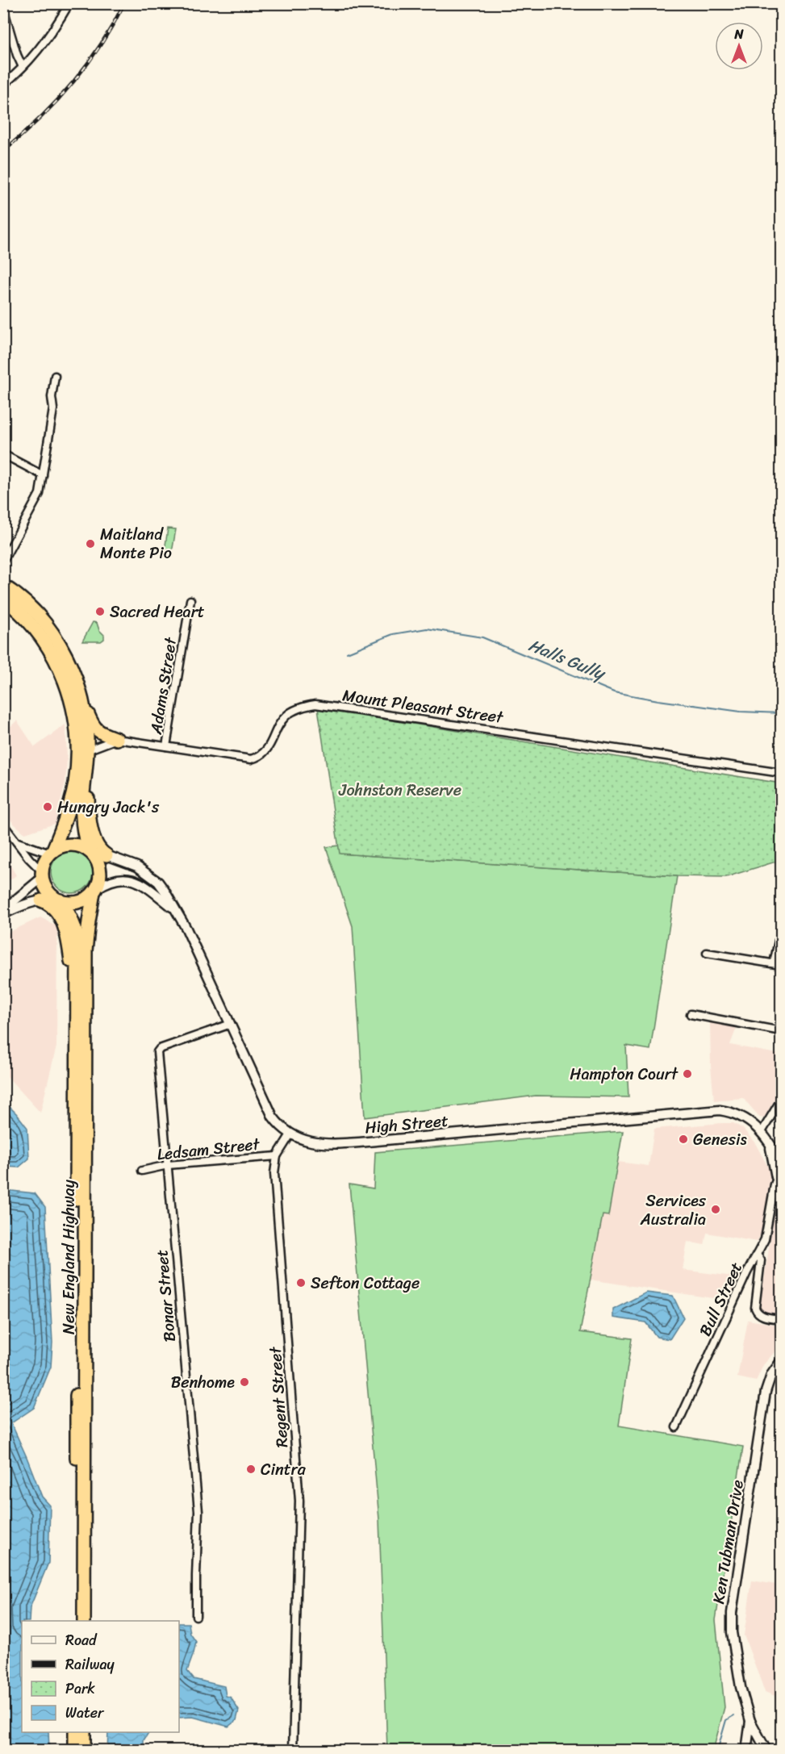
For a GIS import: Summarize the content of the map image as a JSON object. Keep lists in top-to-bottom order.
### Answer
{
  "streets": {
    "highway": ["New England Highway"],
    "main road": ["High Street", "Ken Tubman Drive"],
    "street": [
      "Adams Street",
      "Mount Pleasant Street",
      "Ledsam Street",
      "Bonar Street",
      "Bull Street",
      "Regent Street"
    ]
  },
  "crossings": [
    ["Adams Street", "Mount Pleasant Street"],
    ["High Street", "New England Highway"],
    ["High Street", "Bonar Street"],
    ["High Street", "Bull Street"],
    ["High Street", "Regent Street"],
    ["Ledsam Street", "Bonar Street"],
    ["Ledsam Street", "Regent Street"]
  ],
  "water": ["Halls Gully"],
  "parks": ["Johnston Reserve"],
  "places": [
    "Maitland Monte Pio",
    "Sacred Heart",
    "Hungry Jack's",
    "Hampton Court",
    "Genesis",
    "Services Australia",
    "Sefton Cottage",
    "Benhome",
    "Cintra"
  ],
  "legend": [
    "Road",
    "Railway",
    "Park",
    "Water"
  ],
  "north": "top"
}
